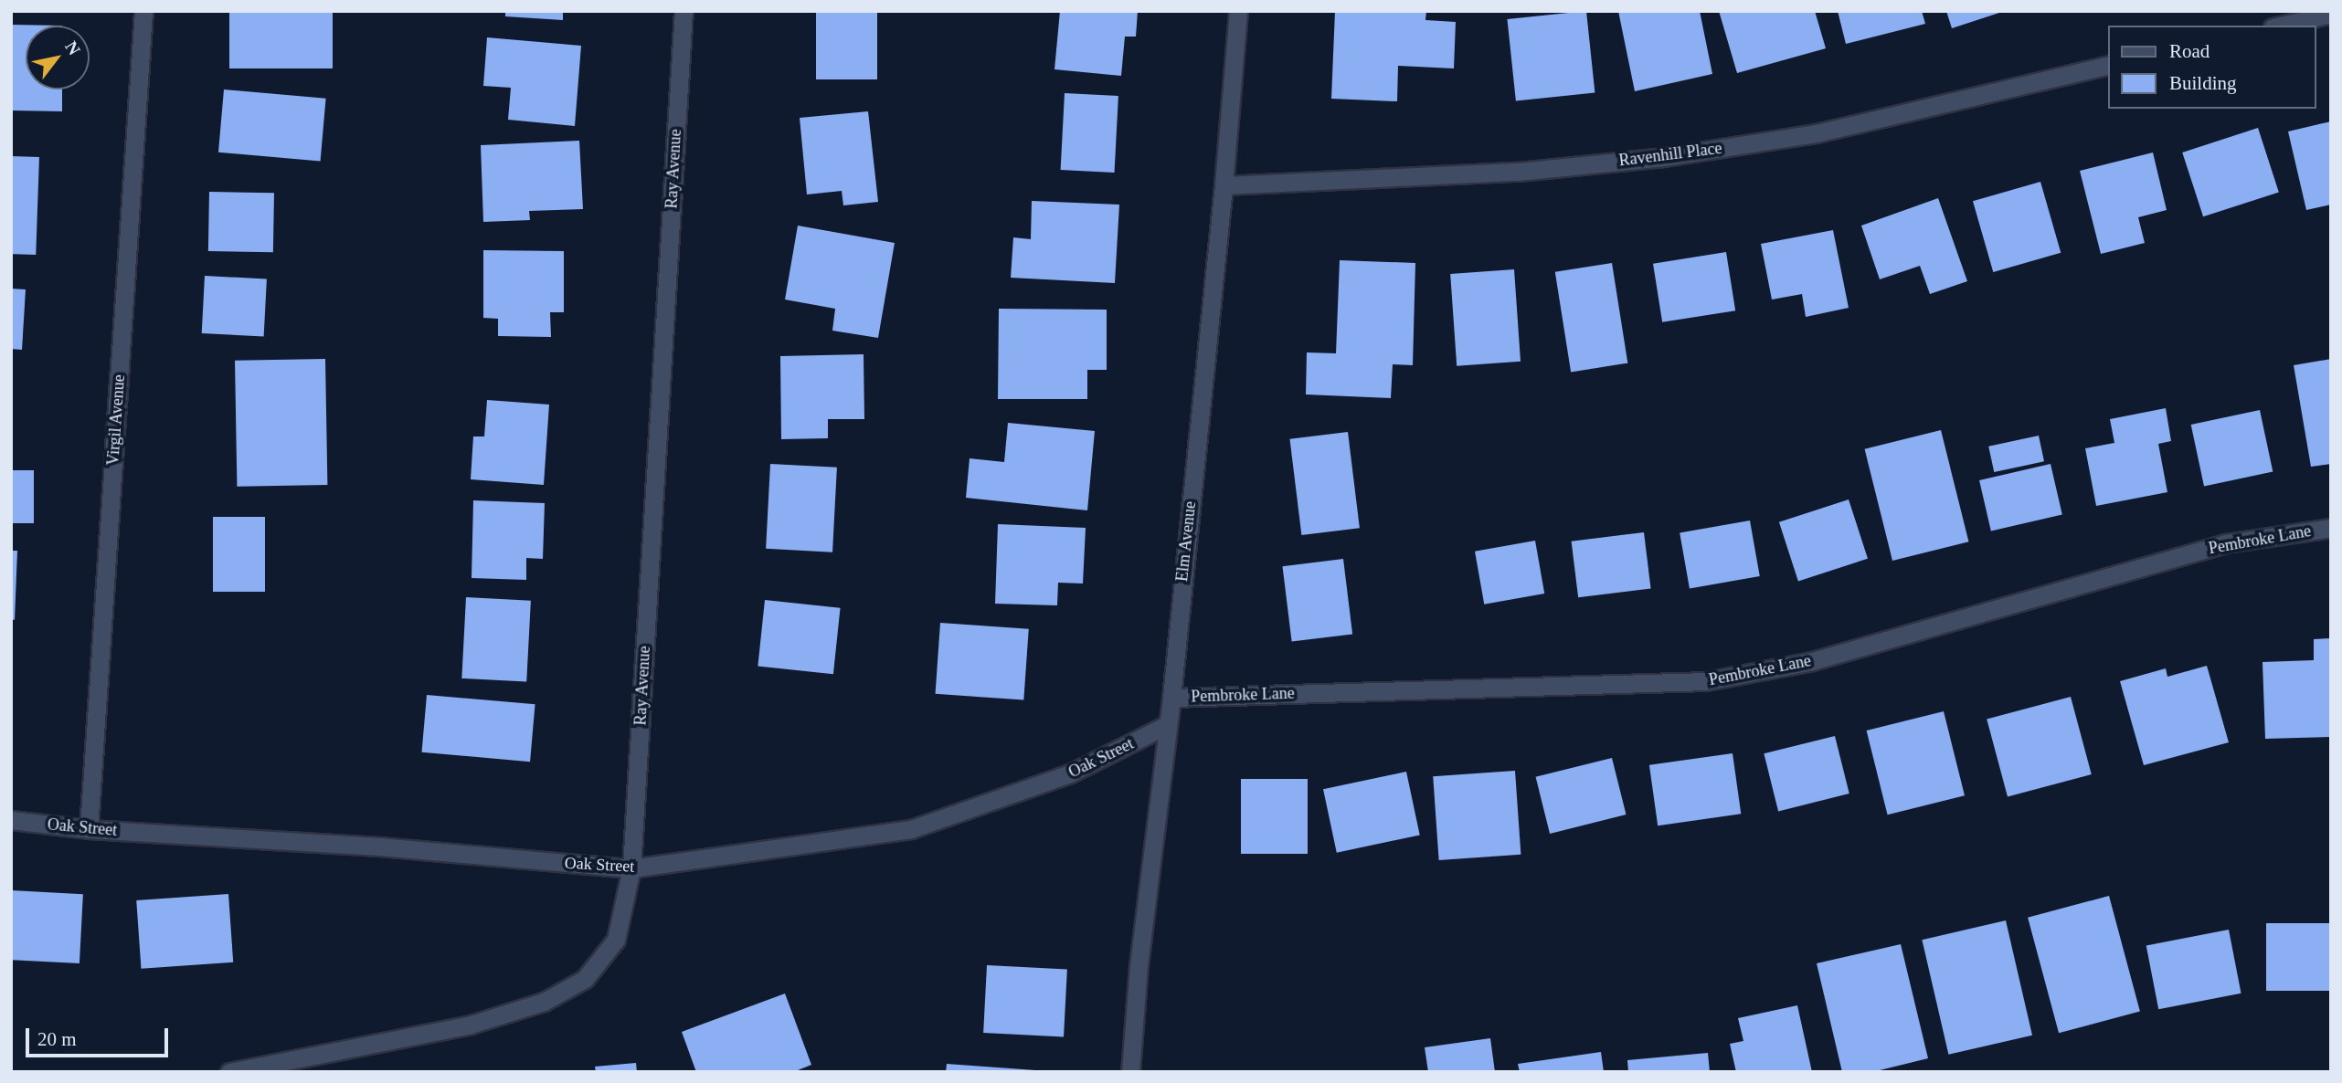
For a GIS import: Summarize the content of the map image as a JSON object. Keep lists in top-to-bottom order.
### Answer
{
  "streets": {
    "street": [
      "Ravenhill Place",
      "Ray Avenue",
      "Virgil Avenue",
      "Pembroke Lane",
      "Elm Avenue",
      "Oak Street"
    ]
  },
  "crossings": [
    ["Ravenhill Place", "Elm Avenue"],
    ["Ray Avenue", "Oak Street"],
    ["Virgil Avenue", "Oak Street"],
    ["Pembroke Lane", "Elm Avenue"],
    ["Elm Avenue", "Oak Street"]
  ],
  "legend": ["Road", "Building"],
  "scale_bar": "20 m",
  "north": "top right"
}
